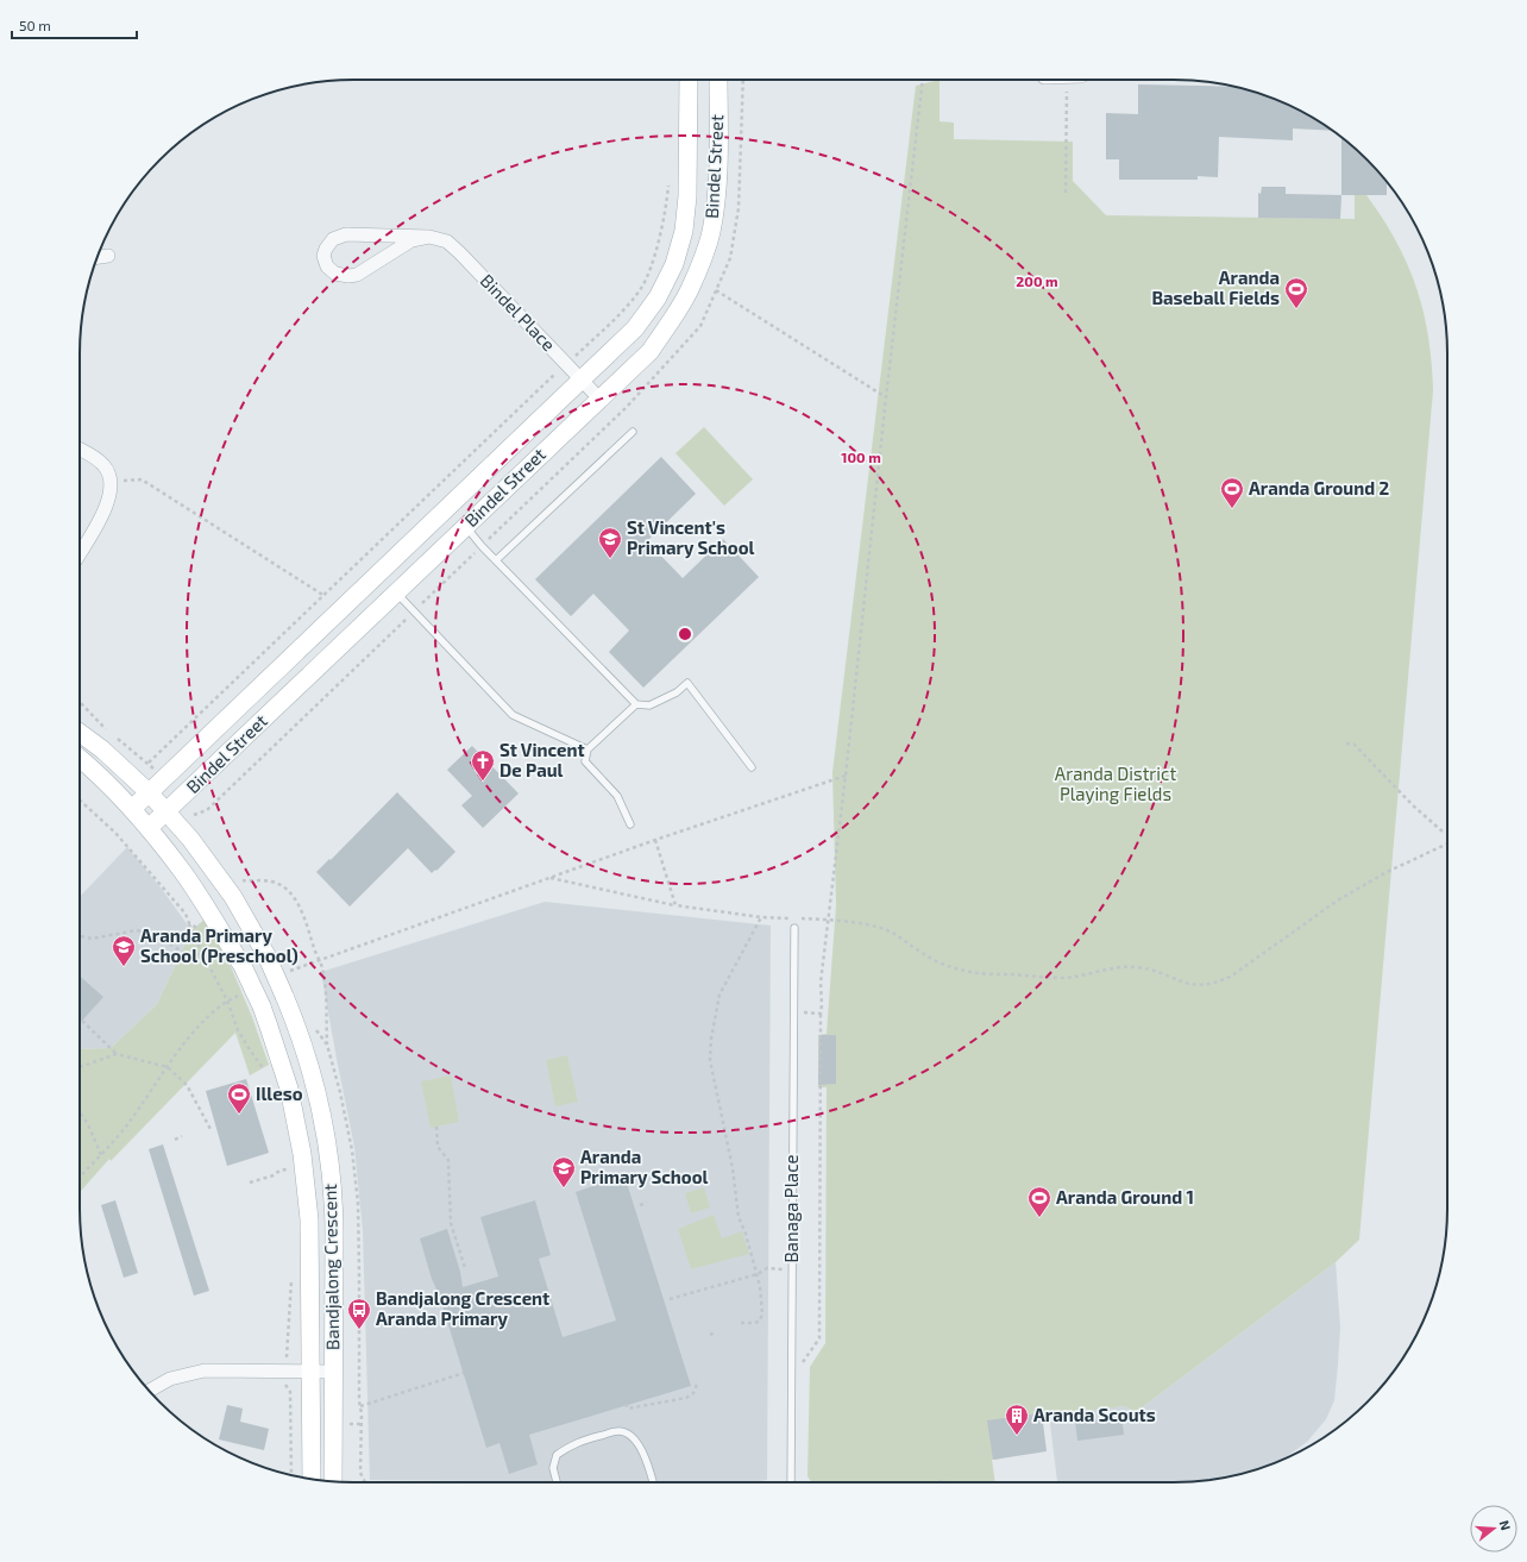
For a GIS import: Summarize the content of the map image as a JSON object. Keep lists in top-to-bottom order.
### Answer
{
  "streets": {
    "street": ["Bindel Street", "Bindel Place", "Bandjalong Crescent"],
    "lane": ["Banaga Place"]
  },
  "crossings": [
    ["Bindel Street", "Bindel Place"],
    ["Bindel Street", "Bandjalong Crescent"]
  ],
  "parks": ["Aranda District Playing Fields"],
  "places": {
    "sports": [
      "Aranda Baseball Fields",
      "Aranda Ground 2",
      "Illeso",
      "Aranda Ground 1"
    ],
    "school or university": ["St Vincent's Primary School", "Aranda Primary School (Preschool)", "Aranda Primary School"],
    "church": ["St Vincent De Paul"],
    "bus stop": ["Bandjalong Crescent Aranda Primary"],
    "building": ["Aranda Scouts"]
  },
  "scale_bar": "50 m",
  "north": "right",
  "rings": ["200 m", "100 m"]
}
